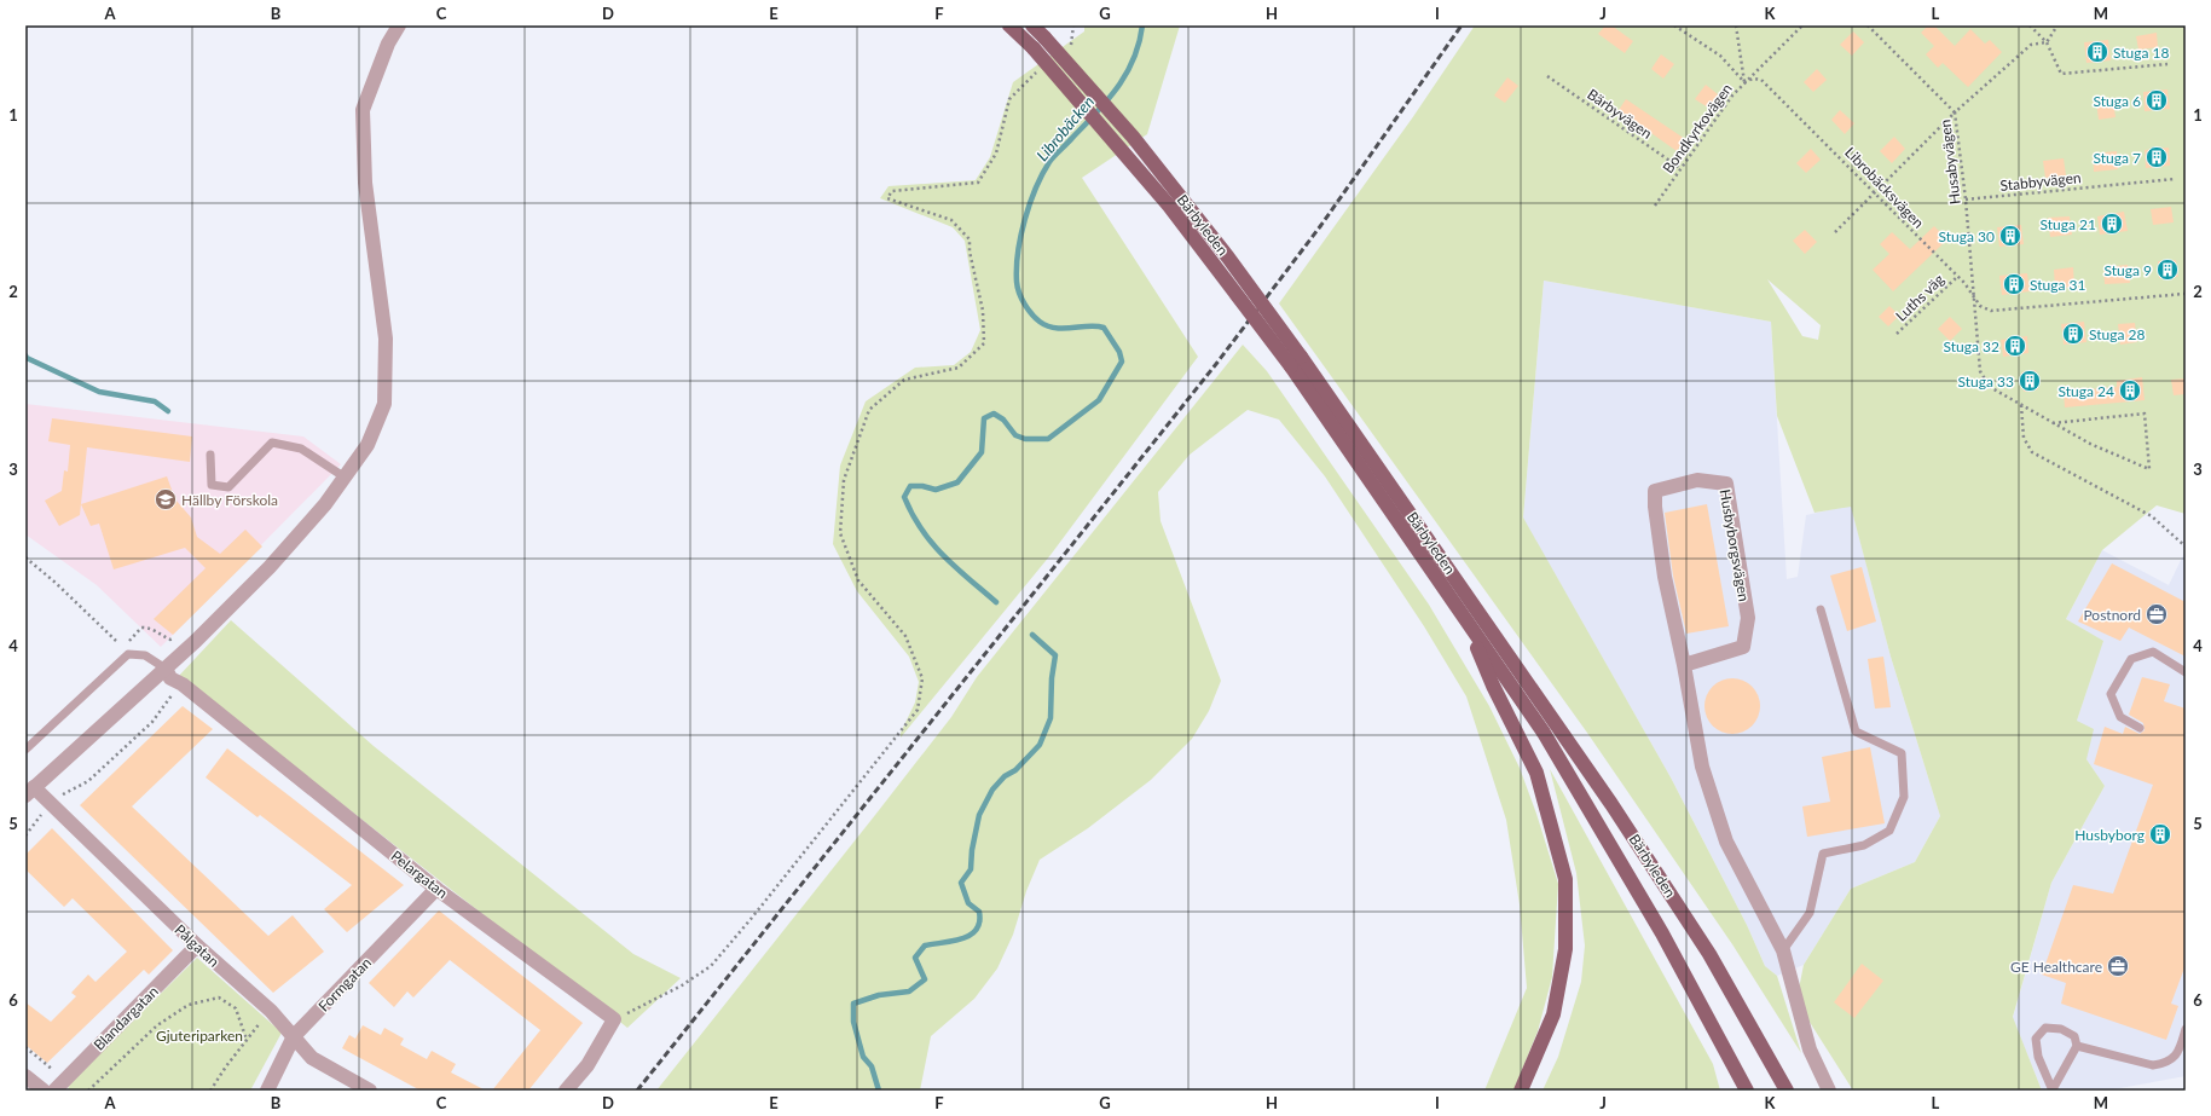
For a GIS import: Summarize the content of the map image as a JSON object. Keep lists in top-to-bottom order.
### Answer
{
  "streets": {
    "main road": ["Bärbyleden"],
    "street": [
      "Husbyborgsvägen",
      "Pelargatan",
      "Pålgatan",
      "Formgatan",
      "Blandargatan"
    ],
    "path": [
      "Bärbyvägen",
      "Bondkyrkovägen",
      "Husabyvägen",
      "Stabbyvägen",
      "Librobäcksvägen",
      "Luths väg"
    ]
  },
  "crossings": [
    ["Bärbyvägen", "Bondkyrkovägen"],
    ["Bondkyrkovägen", "Librobäcksvägen"],
    ["Husabyvägen", "Stabbyvägen"],
    ["Husabyvägen", "Librobäcksvägen"],
    ["Librobäcksvägen", "Luths väg"],
    ["Pelargatan", "Formgatan"],
    ["Pålgatan", "Formgatan"],
    ["Pålgatan", "Blandargatan"]
  ],
  "water": ["Librobäcken"],
  "parks": ["Gjuteriparken"],
  "places": {
    "building": [
      "Stuga 18",
      "Stuga 6",
      "Stuga 7",
      "Stuga 21",
      "Stuga 30",
      "Stuga 9",
      "Stuga 31",
      "Stuga 28",
      "Stuga 32",
      "Stuga 33",
      "Stuga 24",
      "Husbyborg"
    ],
    "school or university": ["Hällby Förskola"],
    "office": ["Postnord", "GE Healthcare"]
  },
  "grid": {
    "columns": [
      "A",
      "B",
      "C",
      "D",
      "E",
      "F",
      "G",
      "H",
      "I",
      "J",
      "K",
      "L",
      "M"
    ],
    "rows": [
      "1",
      "2",
      "3",
      "4",
      "5",
      "6"
    ]
  }
}
